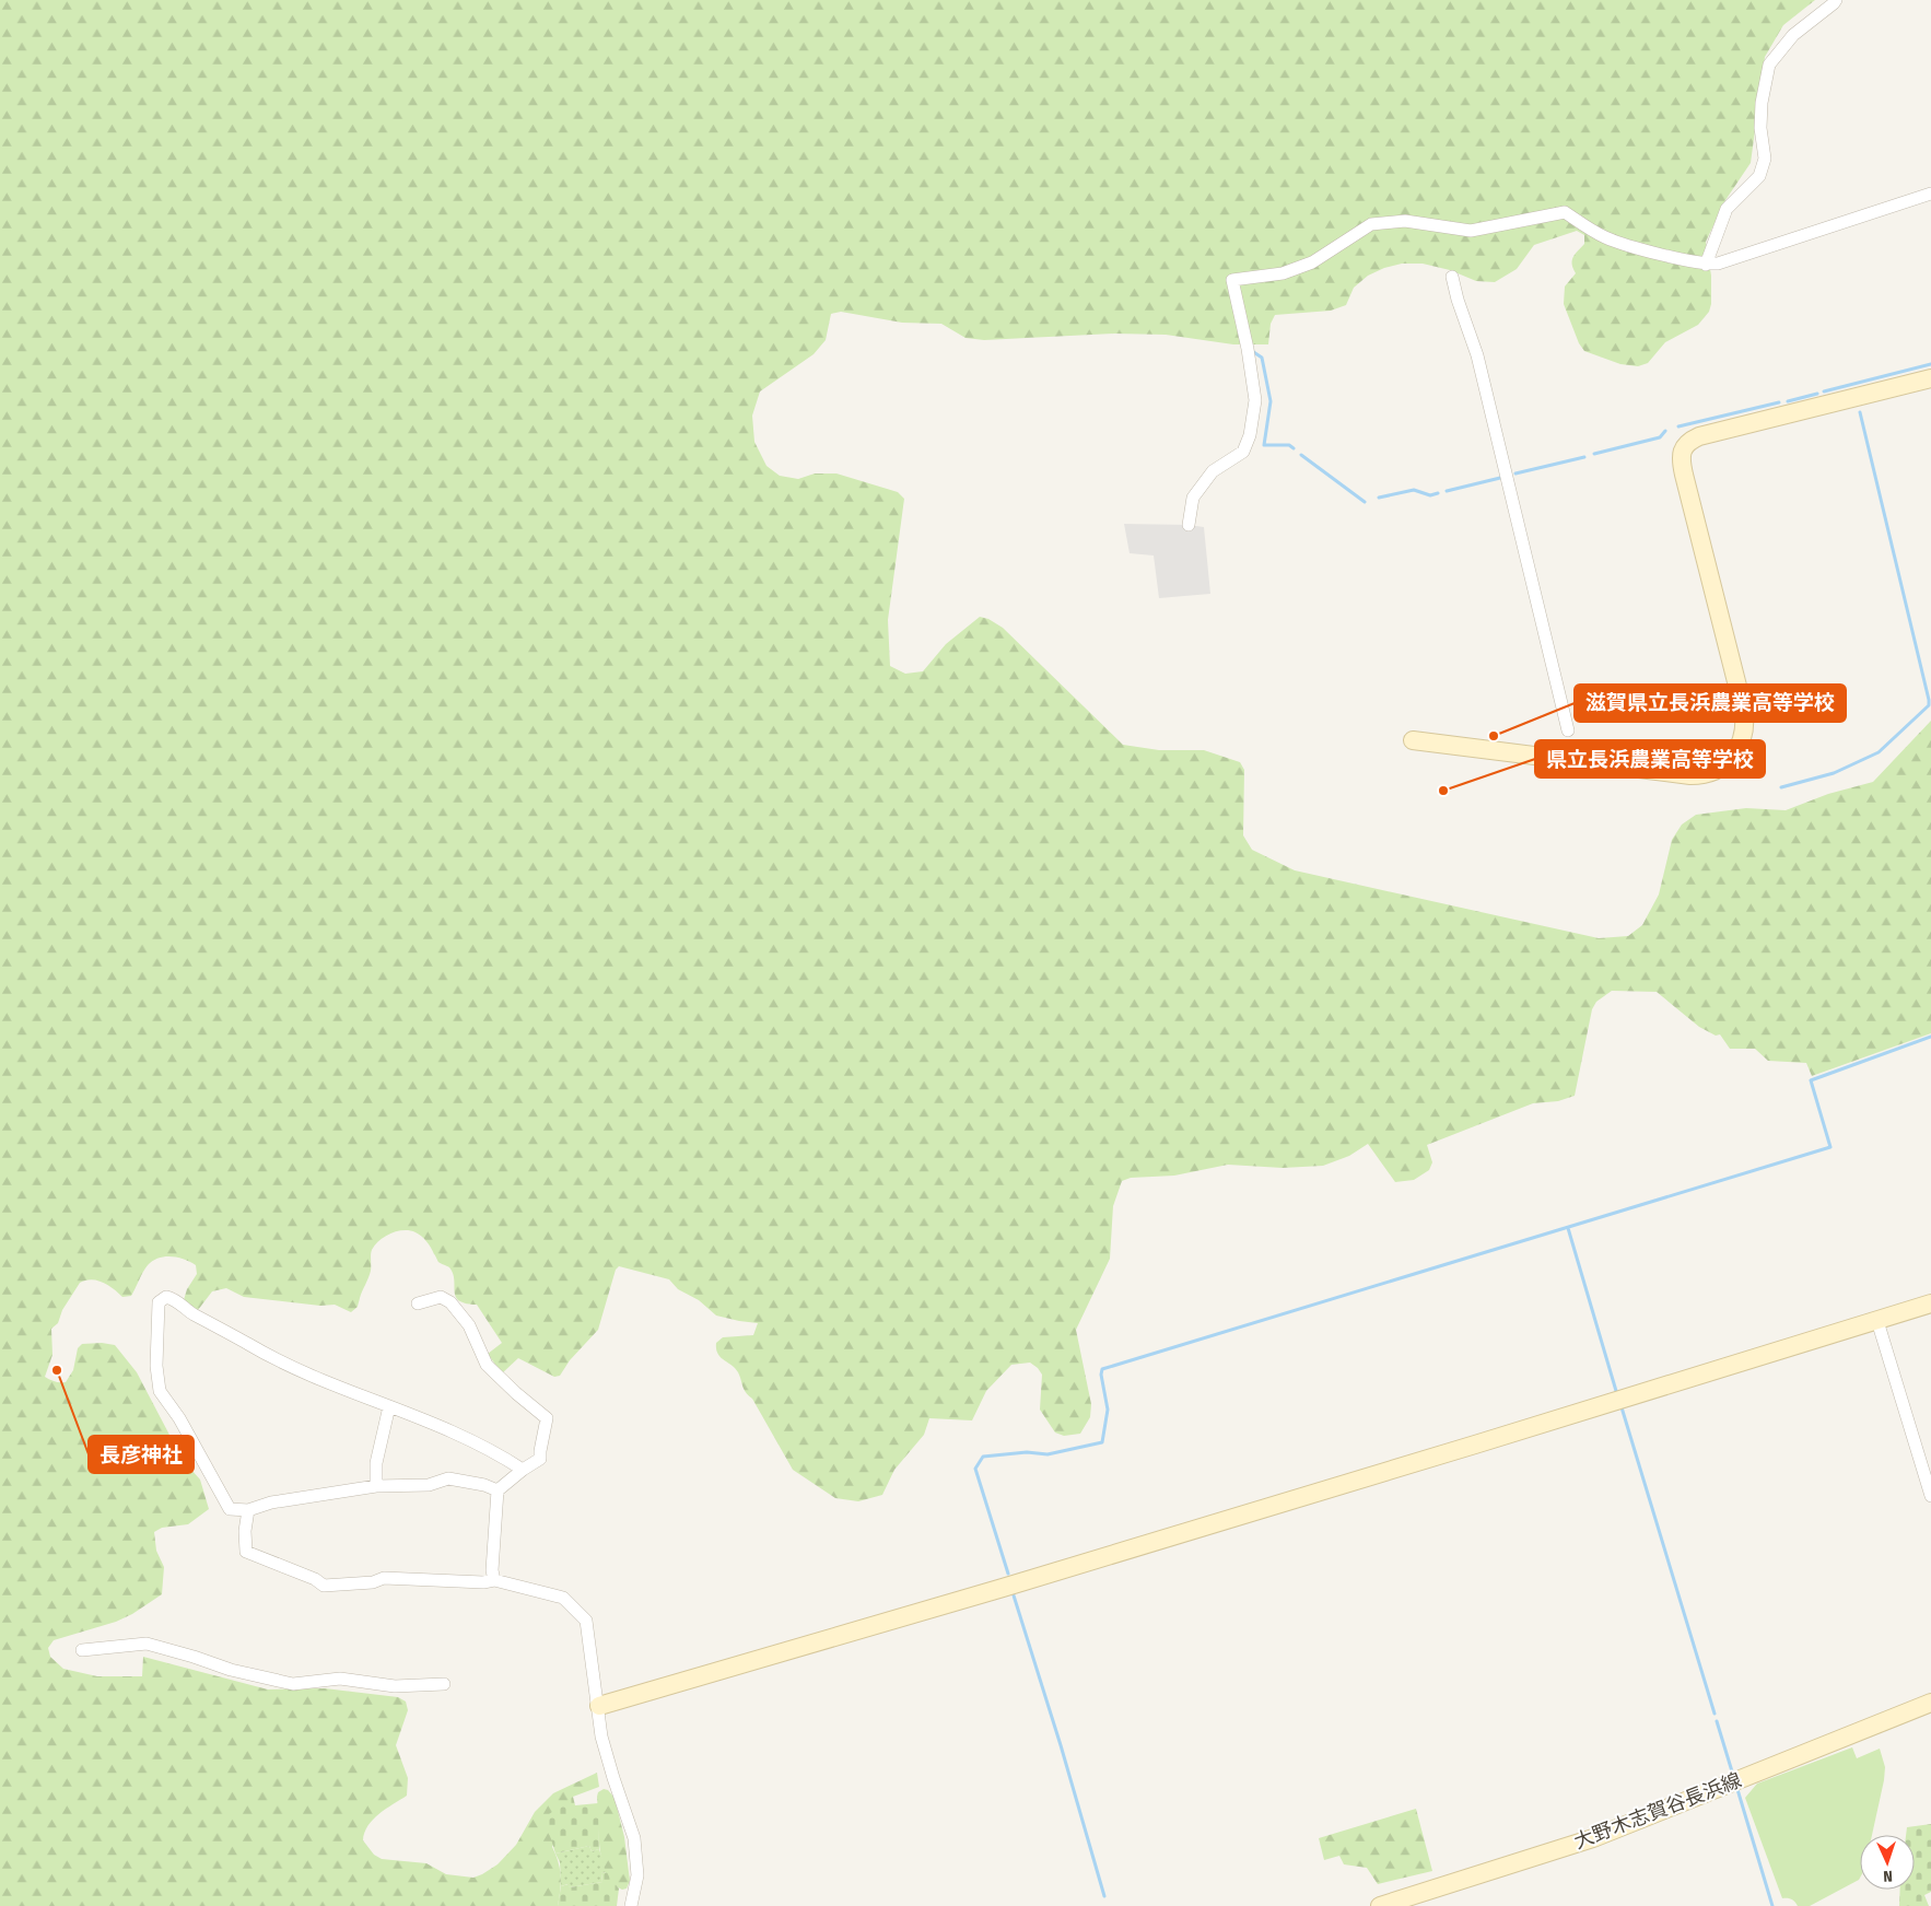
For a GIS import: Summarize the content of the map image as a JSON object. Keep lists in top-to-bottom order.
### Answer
{
  "streets": {
    "street": ["大野木志賀谷長浜線"]
  },
  "places": ["滋賀県立長浜農業高等学校", "県立長浜農業高等学校", "長彦神社"],
  "north": "bottom"
}
